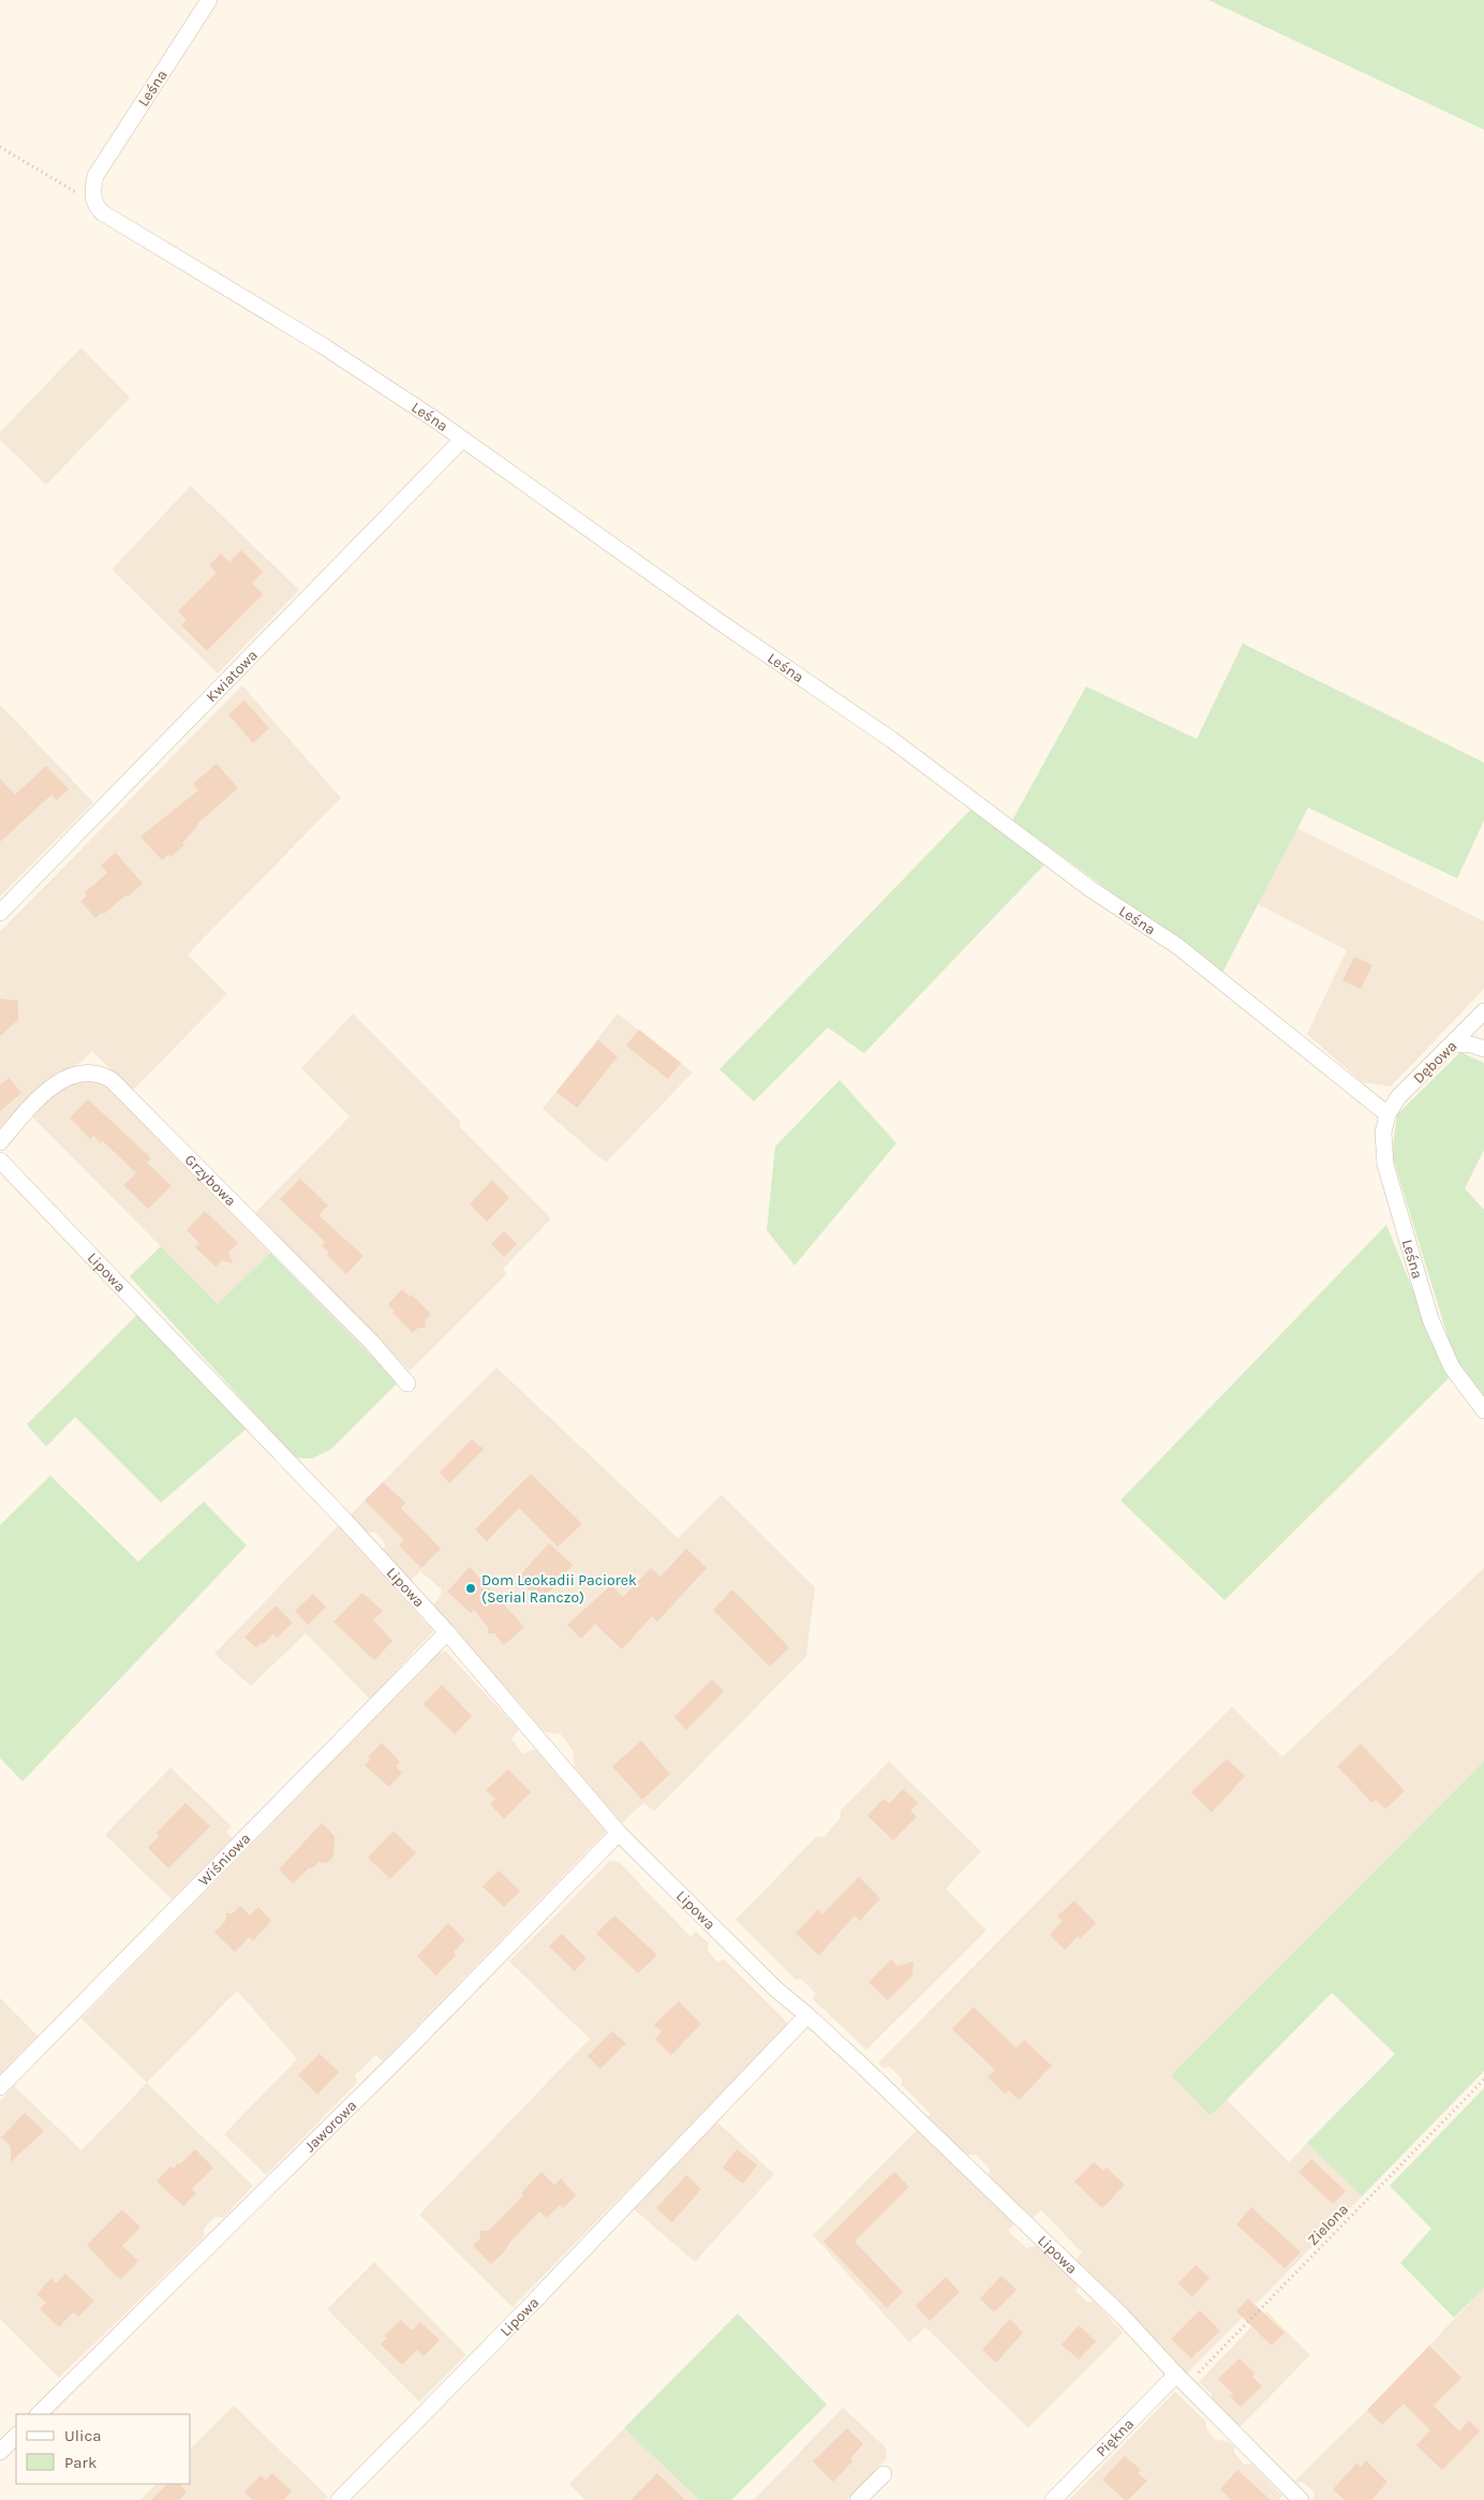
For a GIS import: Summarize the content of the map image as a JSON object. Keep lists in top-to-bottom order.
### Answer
{
  "streets": {
    "street": [
      "Leśna",
      "Kwiatowa",
      "Dębowa",
      "Grzybowa",
      "Lipowa",
      "Wiśniowa",
      "Jaworowa",
      "Piękna"
    ],
    "path": ["Zielona"]
  },
  "crossings": [
    ["Leśna", "Kwiatowa"],
    ["Leśna", "Dębowa"],
    ["Lipowa", "Wiśniowa"],
    ["Lipowa", "Jaworowa"],
    ["Lipowa", "Zielona"],
    ["Lipowa", "Piękna"],
    ["Zielona", "Piękna"]
  ],
  "places": ["Dom Leokadii Paciorek (Serial Ranczo)"],
  "legend": ["Ulica", "Park"]
}
